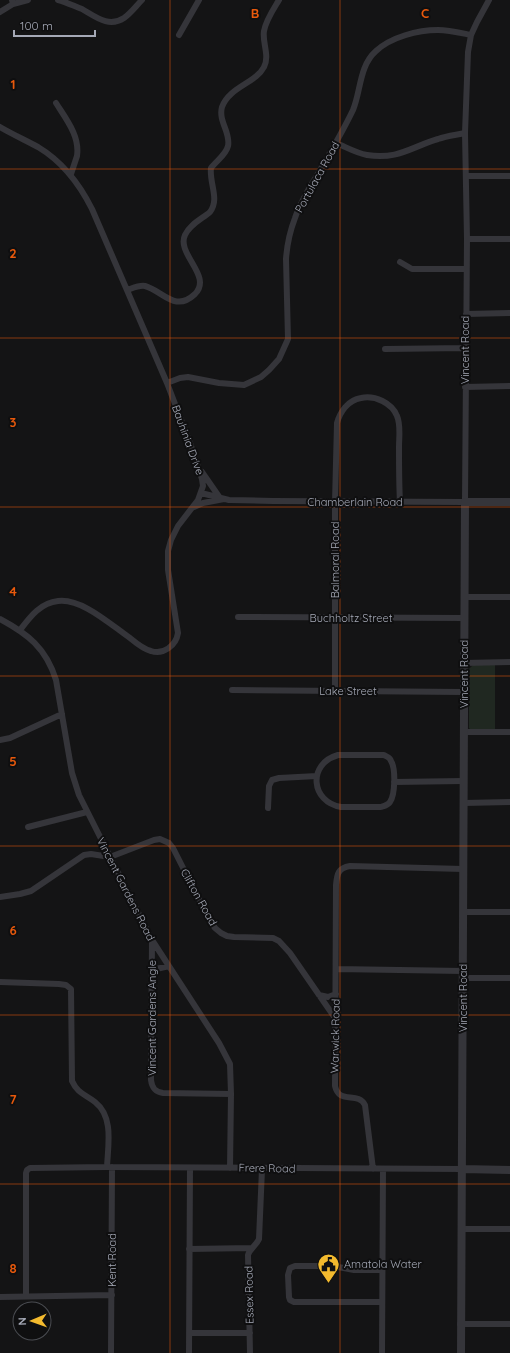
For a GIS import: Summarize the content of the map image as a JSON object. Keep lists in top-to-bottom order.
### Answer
{
  "streets": {
    "street": [
      "Portulaca Road",
      "Vincent Road",
      "Bauhinia Drive",
      "Chamberlain Road",
      "Balmoral Road",
      "Buchholtz Street",
      "Lake Street",
      "Vincent Gardens Road",
      "Clifton Road",
      "Vincent Gardens Angle",
      "Warwick Road",
      "Frere Road",
      "Kent Road",
      "Essex Road"
    ]
  },
  "crossings": [
    ["Portulaca Road", "Vincent Road"],
    ["Portulaca Road", "Bauhinia Drive"],
    ["Vincent Road", "Chamberlain Road"],
    ["Vincent Road", "Buchholtz Street"],
    ["Vincent Road", "Lake Street"],
    ["Vincent Road", "Warwick Road"],
    ["Vincent Road", "Frere Road"],
    ["Bauhinia Drive", "Chamberlain Road"],
    ["Bauhinia Drive", "Vincent Gardens Road"],
    ["Chamberlain Road", "Balmoral Road"],
    ["Balmoral Road", "Buchholtz Street"],
    ["Balmoral Road", "Lake Street"],
    ["Vincent Gardens Road", "Clifton Road"],
    ["Vincent Gardens Road", "Vincent Gardens Angle"],
    ["Vincent Gardens Road", "Frere Road"],
    ["Clifton Road", "Warwick Road"],
    ["Warwick Road", "Frere Road"],
    ["Frere Road", "Kent Road"],
    ["Frere Road", "Essex Road"]
  ],
  "places": {
    "public building": ["Amatola Water"]
  },
  "scale_bar": "100 m",
  "north": "left",
  "grid": {
    "columns": ["B", "C"],
    "rows": [
      "1",
      "2",
      "3",
      "4",
      "5",
      "6",
      "7",
      "8"
    ]
  }
}
